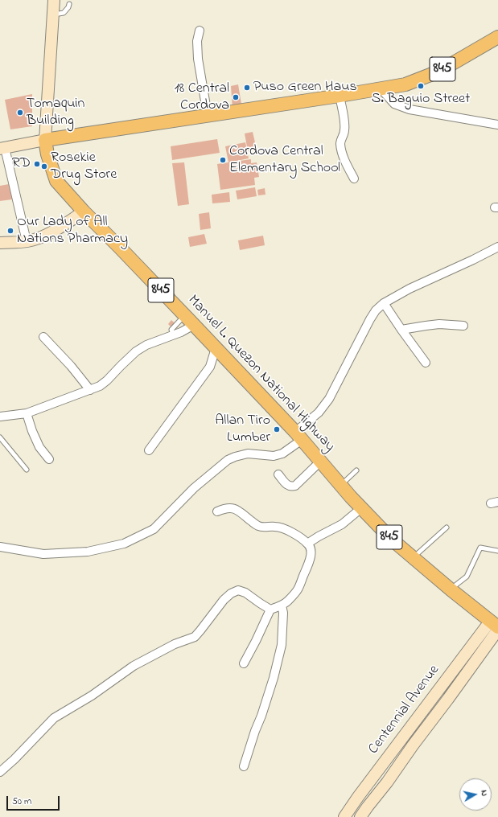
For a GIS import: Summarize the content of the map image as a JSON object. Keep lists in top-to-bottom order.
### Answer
{
  "streets": {
    "main road": ["845", "Manuel L. Quezon National Highway"],
    "street": ["Centennial Avenue"]
  },
  "crossings": [
    ["845", "Manuel L. Quezon National Highway"],
    ["Manuel L. Quezon National Highway", "Centennial Avenue"]
  ],
  "places": [
    "S. Baguio Street",
    "Puso Green Haus",
    "18 Central Cordova",
    "Tomaquin Building",
    "Cordova Central Elementary School",
    "RD",
    "Rosekie Drug Store",
    "Our Lady of All Nations Pharmacy",
    "Allan Tiro Lumber"
  ],
  "scale_bar": "50 m",
  "north": "right"
}
